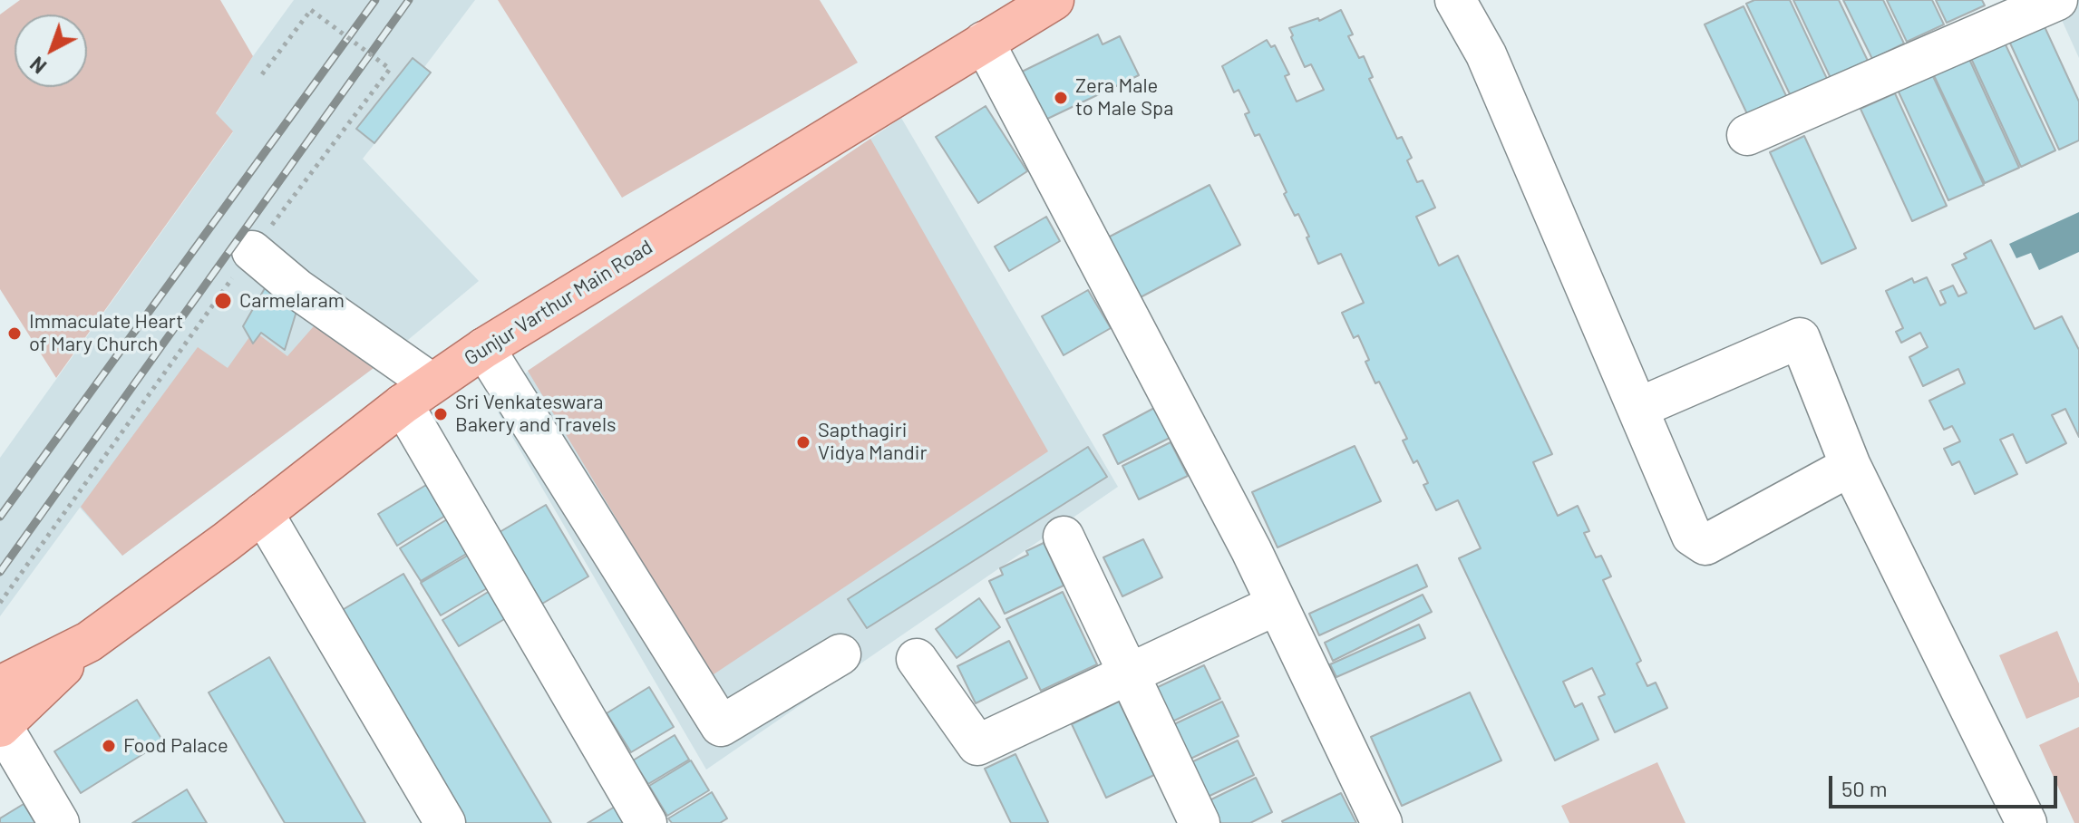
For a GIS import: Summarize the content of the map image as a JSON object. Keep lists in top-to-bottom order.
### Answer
{
  "streets": {
    "main road": ["Gunjur Varthur Main Road"]
  },
  "places": [
    "Zera Male to Male Spa",
    "Carmelaram",
    "Immaculate Heart of Mary Church",
    "Sri Venkateswara Bakery and Travels",
    "Sapthagiri Vidya Mandir",
    "Food Palace"
  ],
  "scale_bar": "50 m",
  "north": "bottom left"
}
